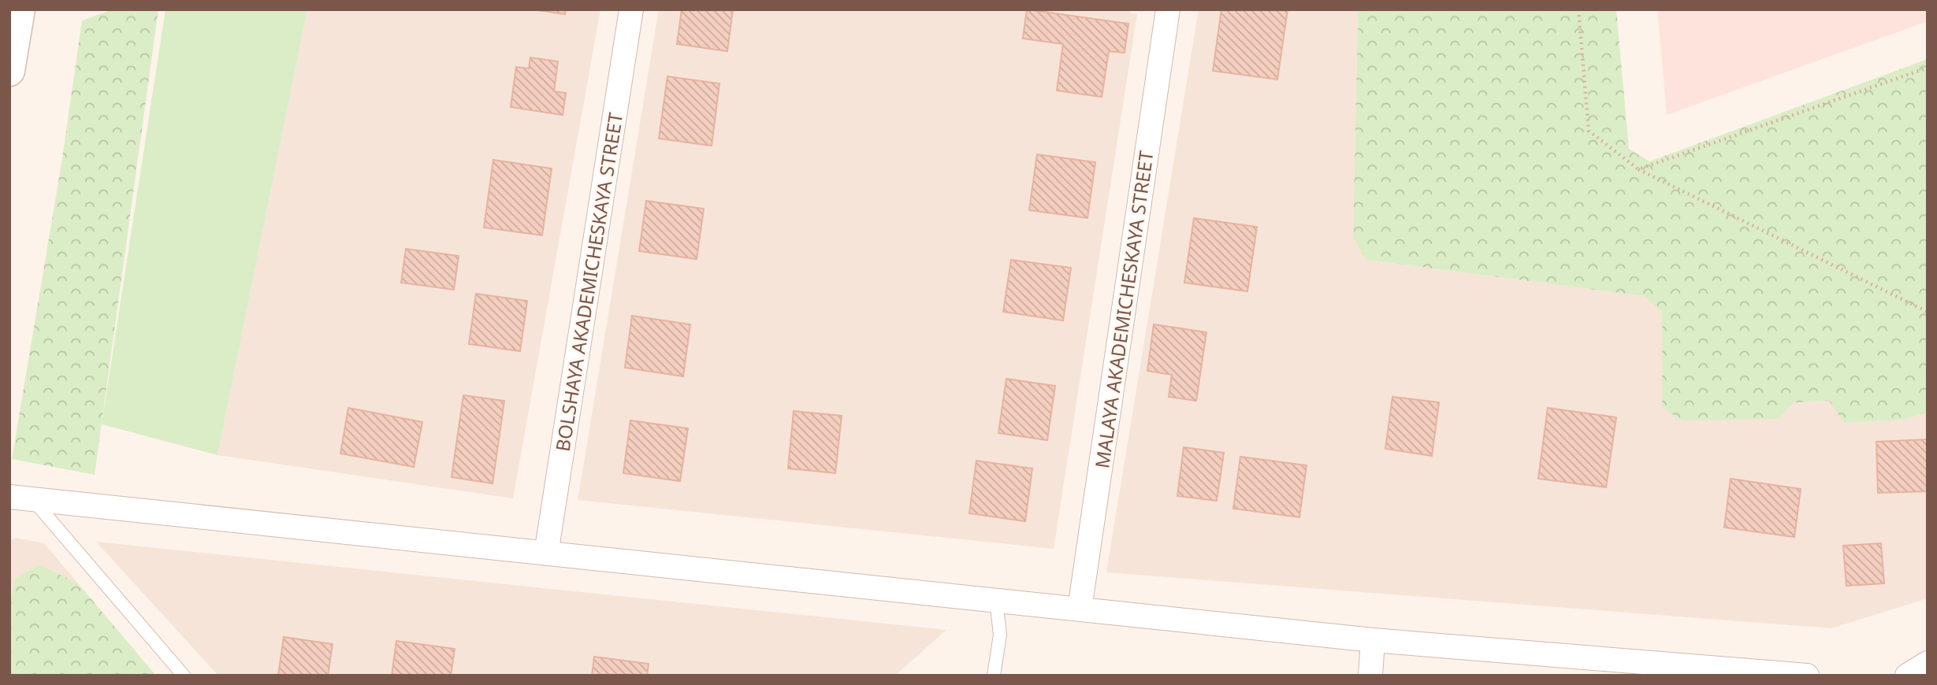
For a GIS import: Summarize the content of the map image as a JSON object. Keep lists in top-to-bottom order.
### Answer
{
  "streets": {
    "street": ["BOLSHAYA AKADEMICHESKAYA STREET", "MALAYA AKADEMICHESKAYA STREET"]
  }
}
